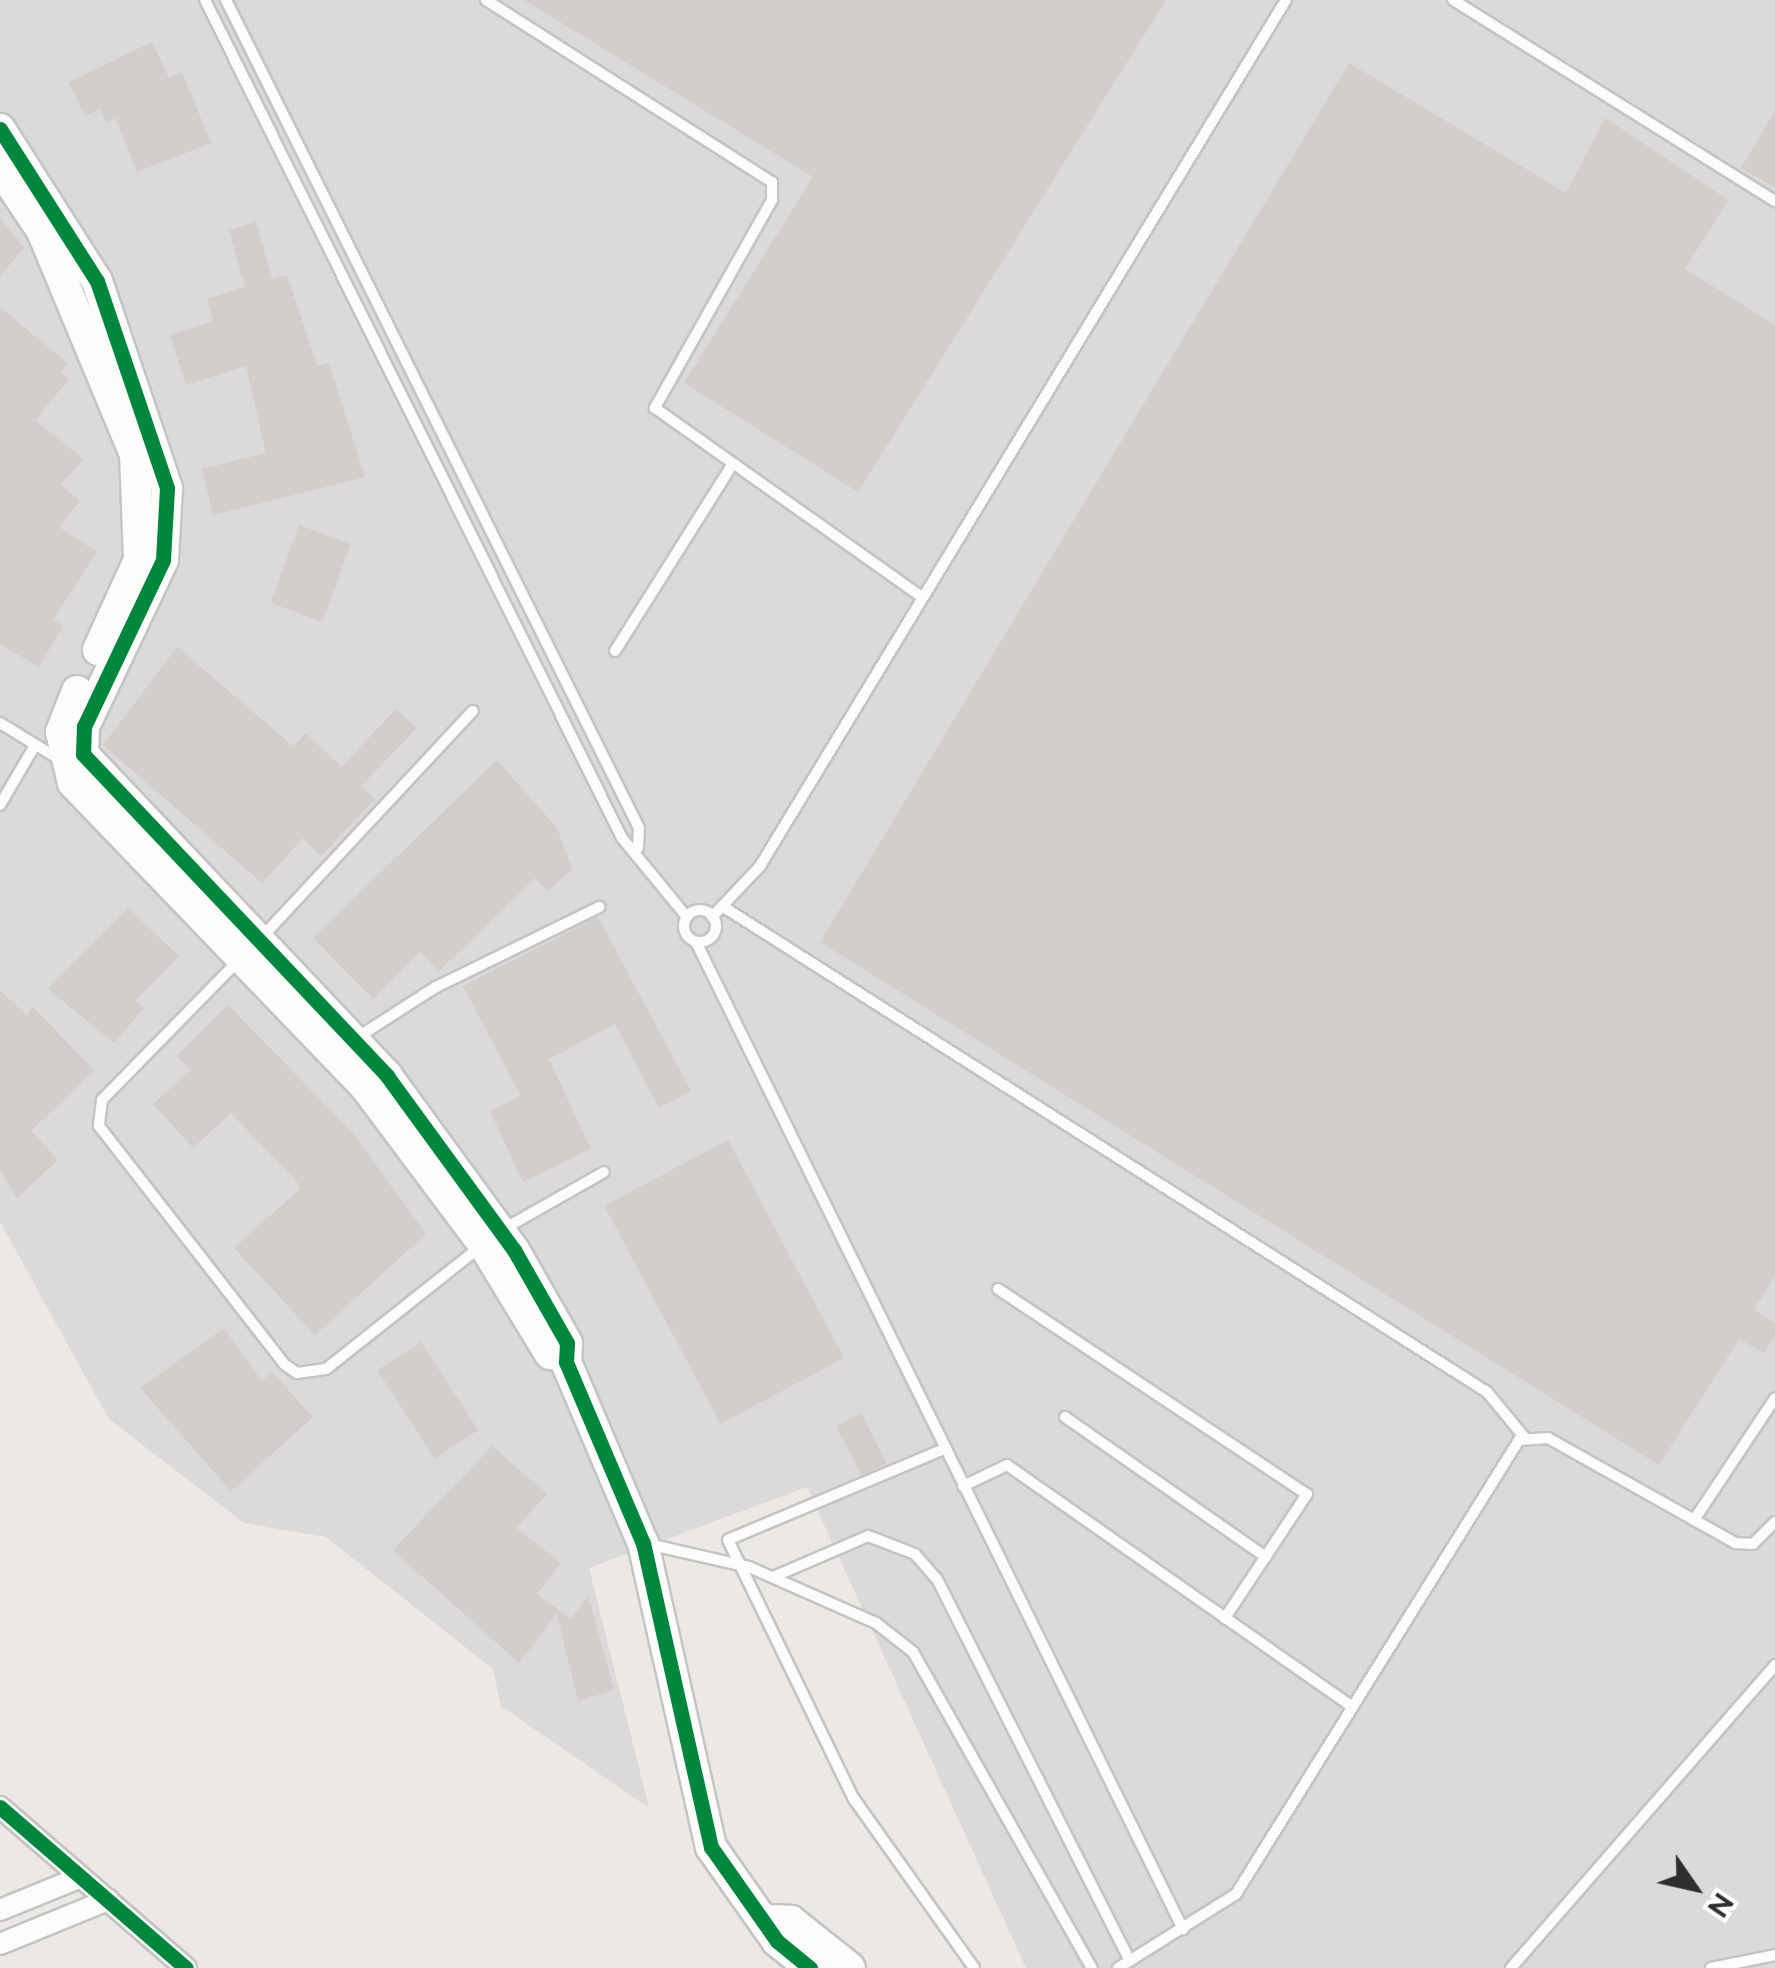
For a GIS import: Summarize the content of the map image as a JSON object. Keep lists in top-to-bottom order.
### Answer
{
  "north": "bottom right"
}
